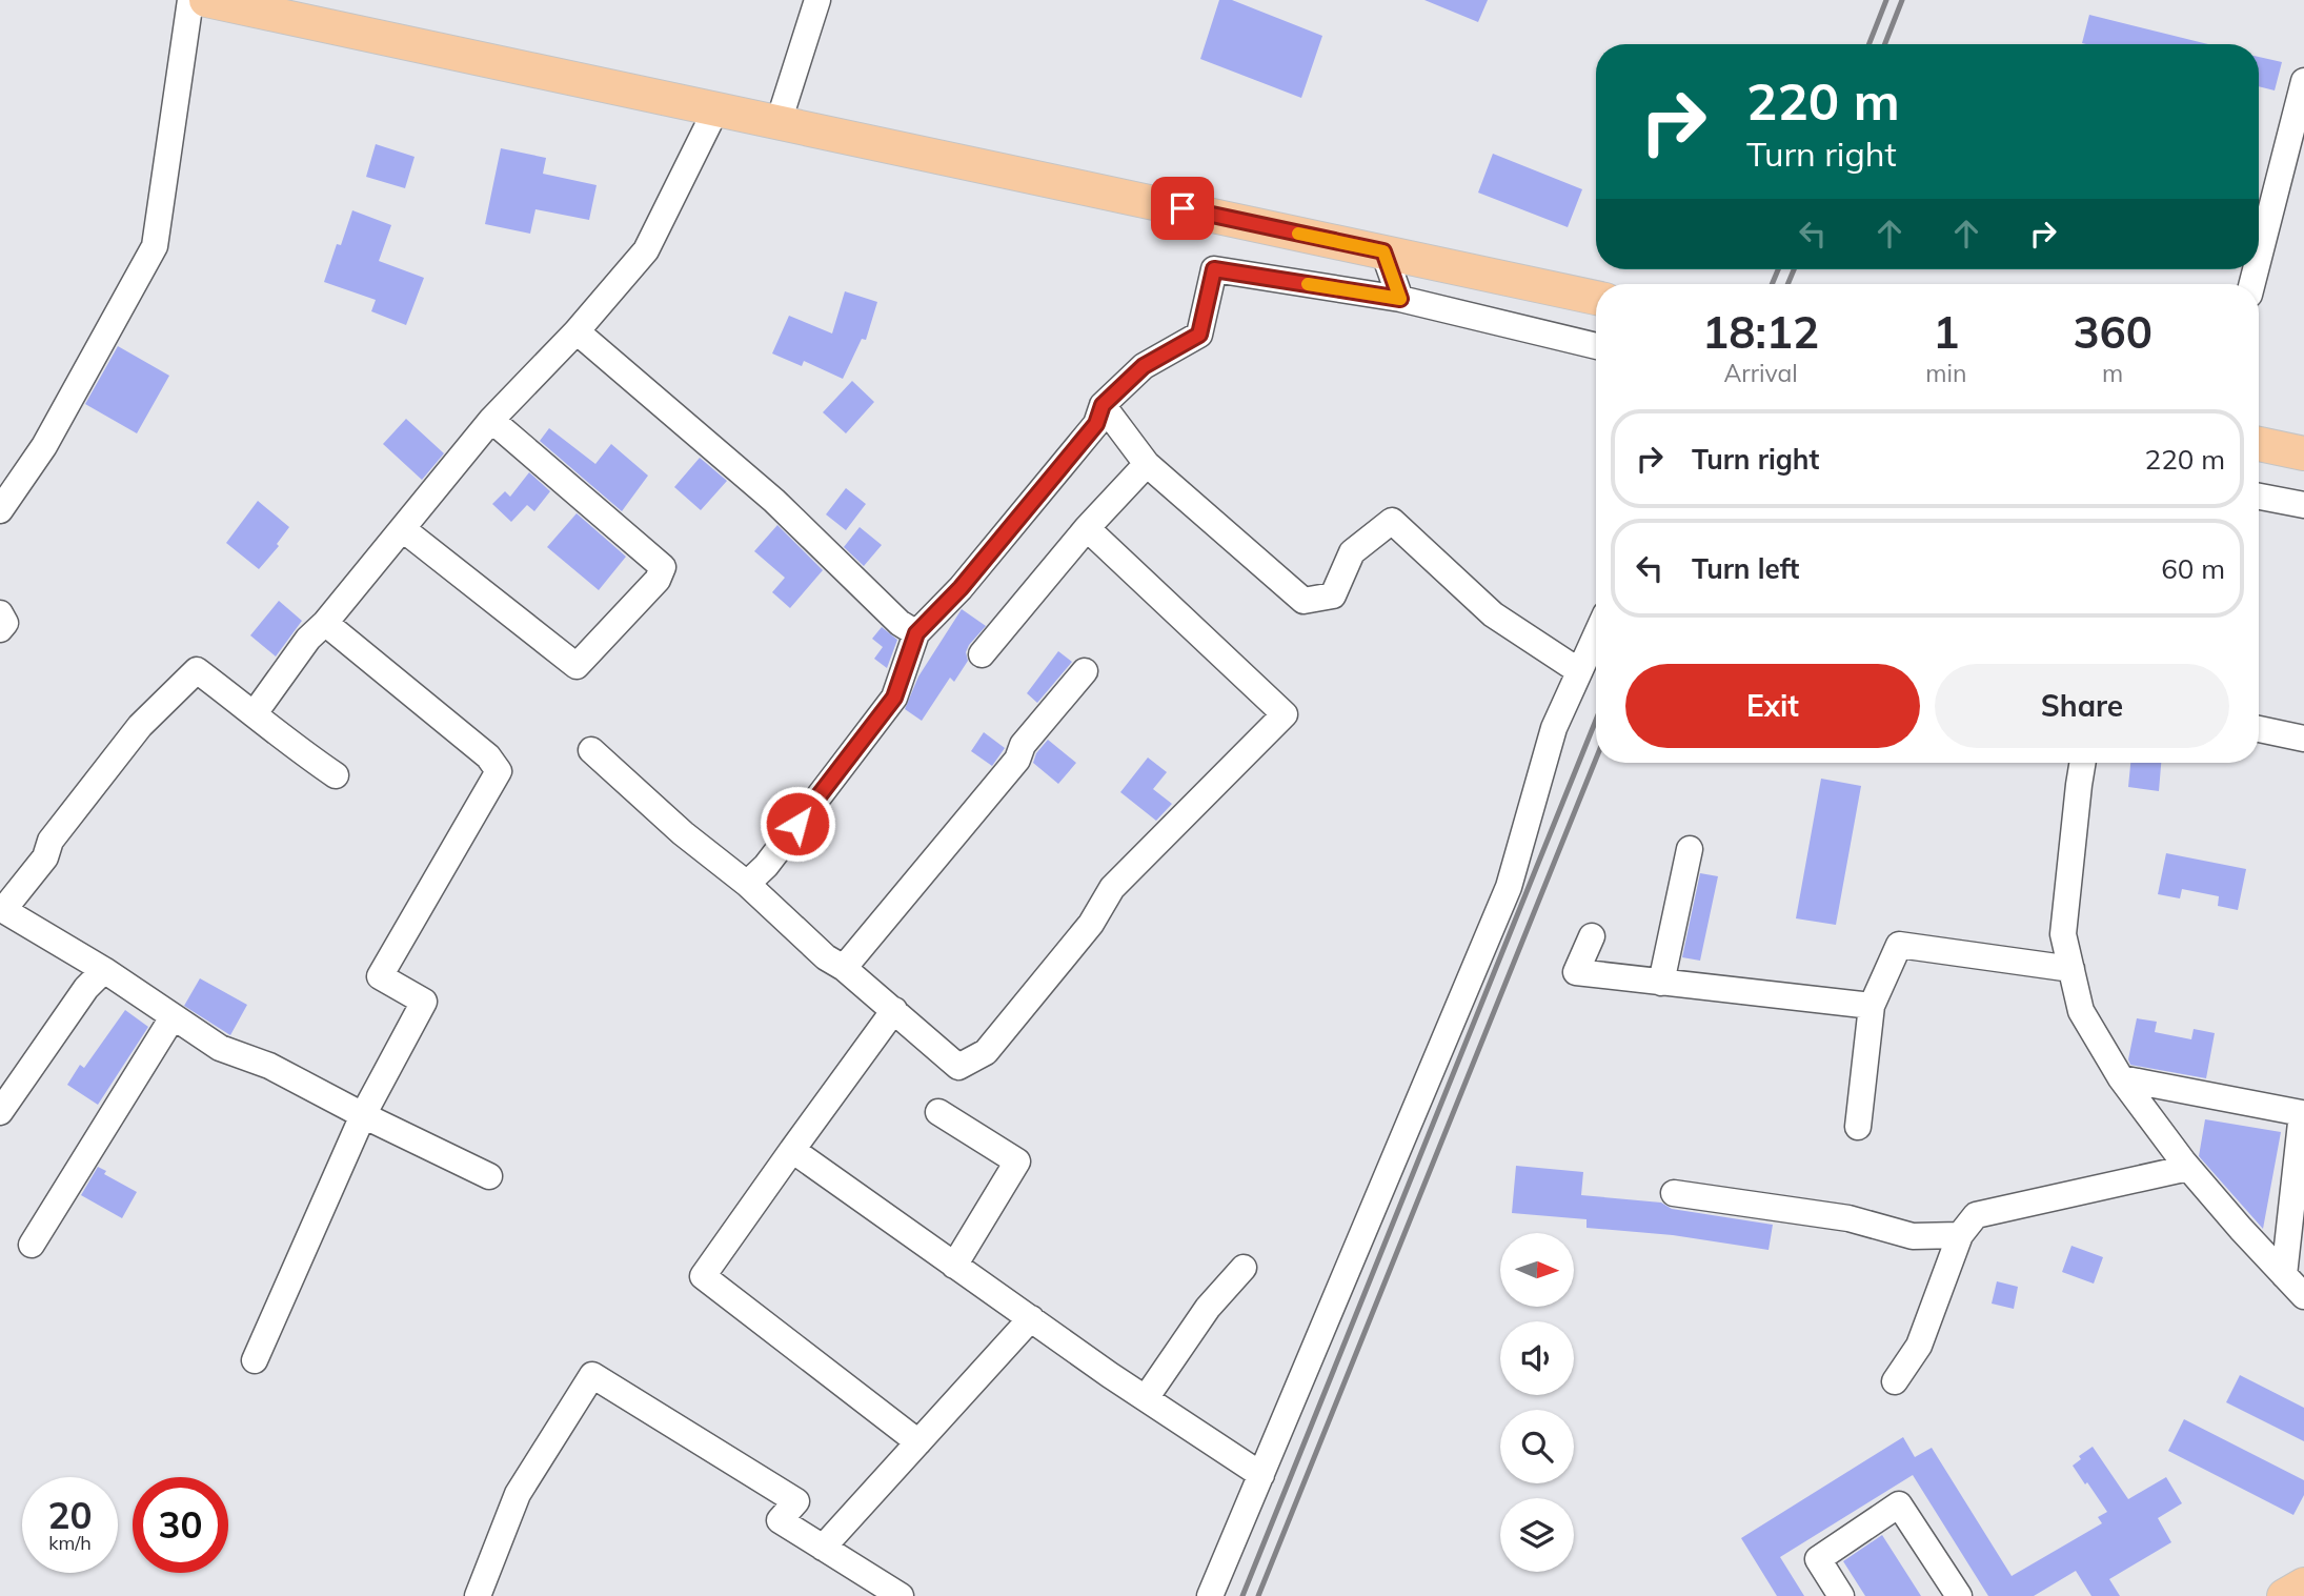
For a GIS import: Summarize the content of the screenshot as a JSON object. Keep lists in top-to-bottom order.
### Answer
{
  "north": "right",
  "page": {
    "turn": ["220 m", "Turn right"],
    "eta": [
      "18:12",
      "Arrival",
      "1",
      "min",
      "360",
      "m"
    ],
    "list": [
      {
        "name": "Turn right",
        "value": "220 m"
      },
      {
        "name": "Turn left",
        "value": "60 m"
      }
    ],
    "buttons": ["Exit", "Share"],
    "speed": "20 km/h",
    "limit": "30"
  }
}
